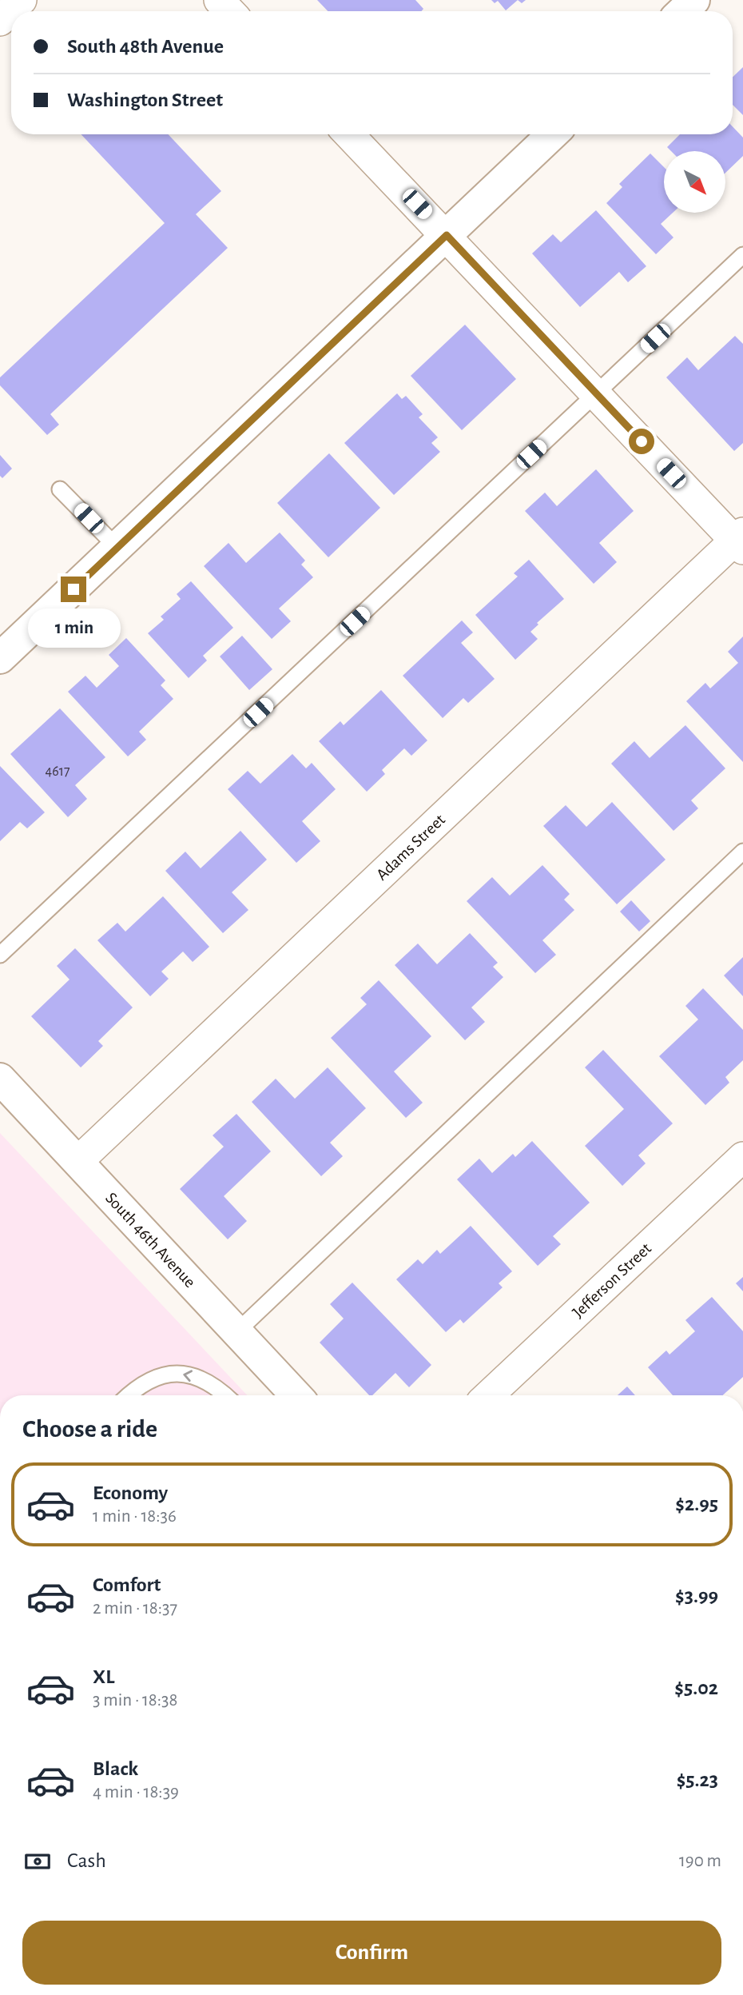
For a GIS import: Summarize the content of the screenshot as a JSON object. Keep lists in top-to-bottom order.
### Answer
{
  "streets": {
    "street": ["Adams Street", "South 46th Avenue", "Jefferson Street"]
  },
  "crossings": [
    ["Adams Street", "South 46th Avenue"]
  ],
  "house_numbers": ["4617"],
  "north": "bottom right",
  "page": {
    "banner": ["South 48th Avenue", "Washington Street"],
    "bubble": "1 min",
    "heading": "Choose a ride",
    "list": [
      {
        "name": "Economy",
        "note": "1 min · 18:36",
        "value": "$2.95"
      },
      {
        "name": "Comfort",
        "note": "2 min · 18:37",
        "value": "$3.99"
      },
      {
        "name": "XL",
        "note": "3 min · 18:38",
        "value": "$5.02"
      },
      {
        "name": "Black",
        "note": "4 min · 18:39",
        "value": "$5.23"
      }
    ],
    "pay": ["Cash", "190 m"],
    "buttons": "Confirm"
  }
}
